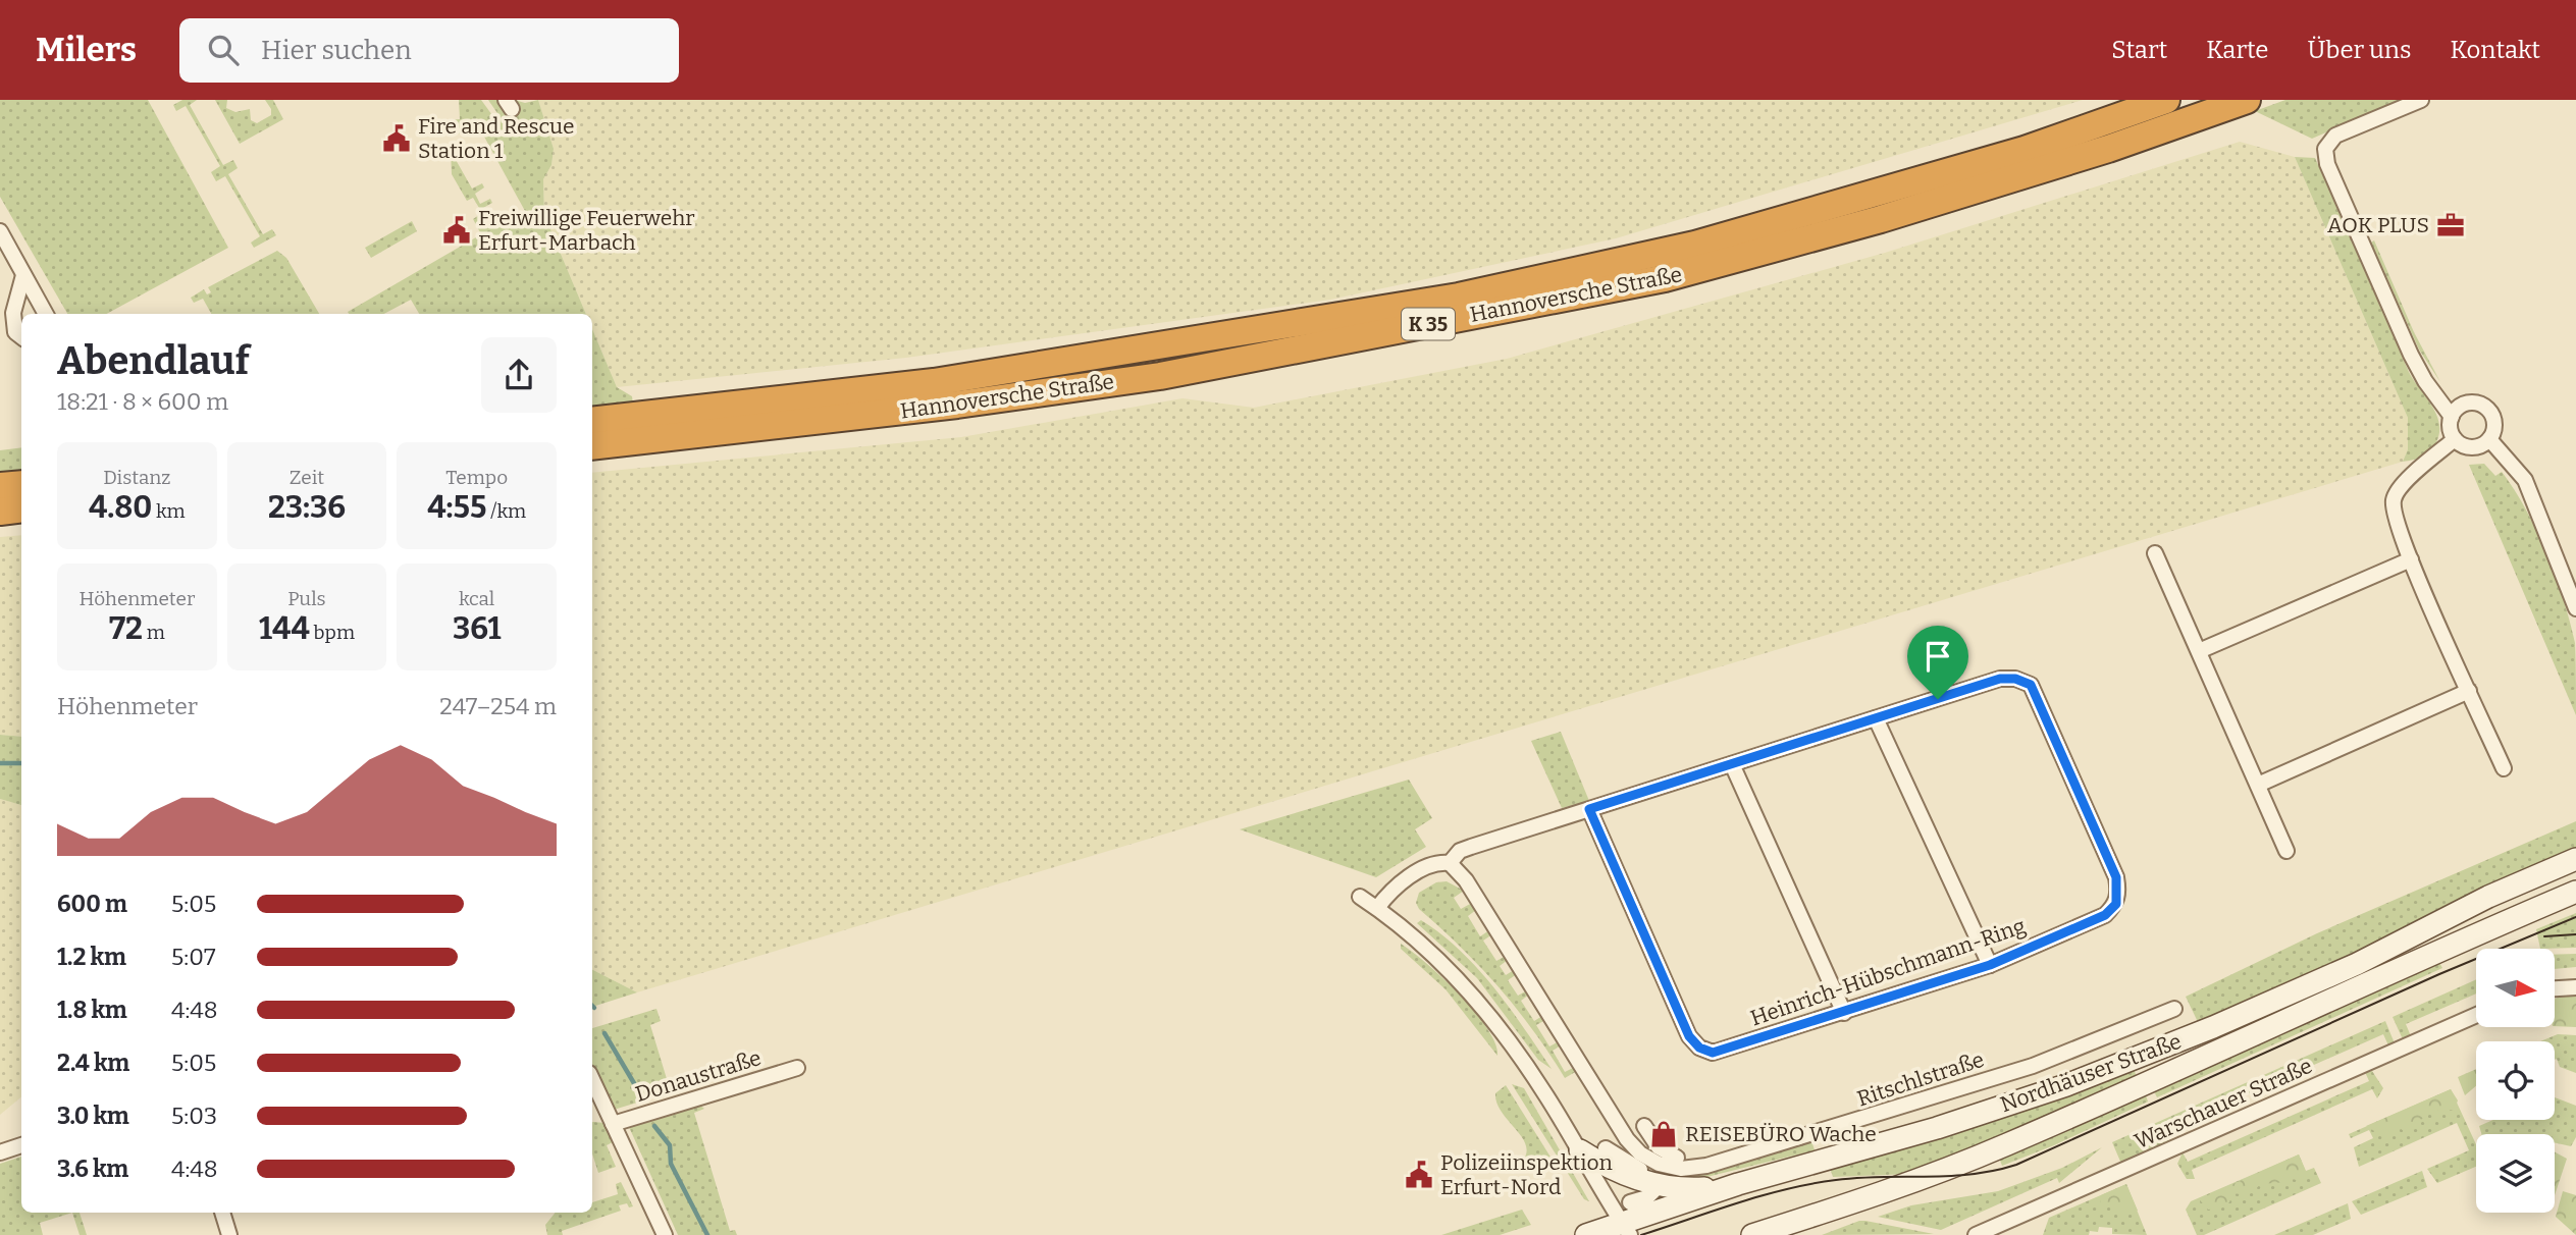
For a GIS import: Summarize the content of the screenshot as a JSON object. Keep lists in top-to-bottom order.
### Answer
{
  "streets": {
    "highway": ["Hannoversche Straße", "K 35"],
    "main road": ["Nordhäuser Straße"],
    "street": [
      "Heinrich-Hübschmann-Ring",
      "Donaustraße",
      "Ritschlstraße",
      "Warschauer Straße"
    ]
  },
  "crossings": [
    ["Heinrich-Hübschmann-Ring", "Ritschlstraße"]
  ],
  "places": {
    "public building": ["Fire and Rescue Station 1", "Freiwillige Feuerwehr Erfurt-Marbach", "Polizeiinspektion Erfurt-Nord"],
    "office": ["AOK PLUS"],
    "shop": ["REISEBÜRO Wache"]
  },
  "north": "right",
  "page": {
    "header": "Milers",
    "search": "Hier suchen",
    "nav": [
      "Start",
      "Karte",
      "Über uns",
      "Kontakt"
    ],
    "heading": ["Abendlauf", "18:21 · 8 × 600 m"],
    "stats": [
      ["Distanz", "4.80 km"],
      ["Zeit", "23:36"],
      ["Tempo", "4:55 /km"],
      ["Höhenmeter", "72 m"],
      ["Puls", "144 bpm"],
      ["kcal", "361"]
    ],
    "chart": ["Höhenmeter", "247–254 m"],
    "list": [
      {
        "name": "600 m",
        "note": "5:05"
      },
      {
        "name": "1.2 km",
        "note": "5:07"
      },
      {
        "name": "1.8 km",
        "note": "4:48"
      },
      {
        "name": "2.4 km",
        "note": "5:05"
      },
      {
        "name": "3.0 km",
        "note": "5:03"
      },
      {
        "name": "3.6 km",
        "note": "4:48"
      }
    ]
  }
}
